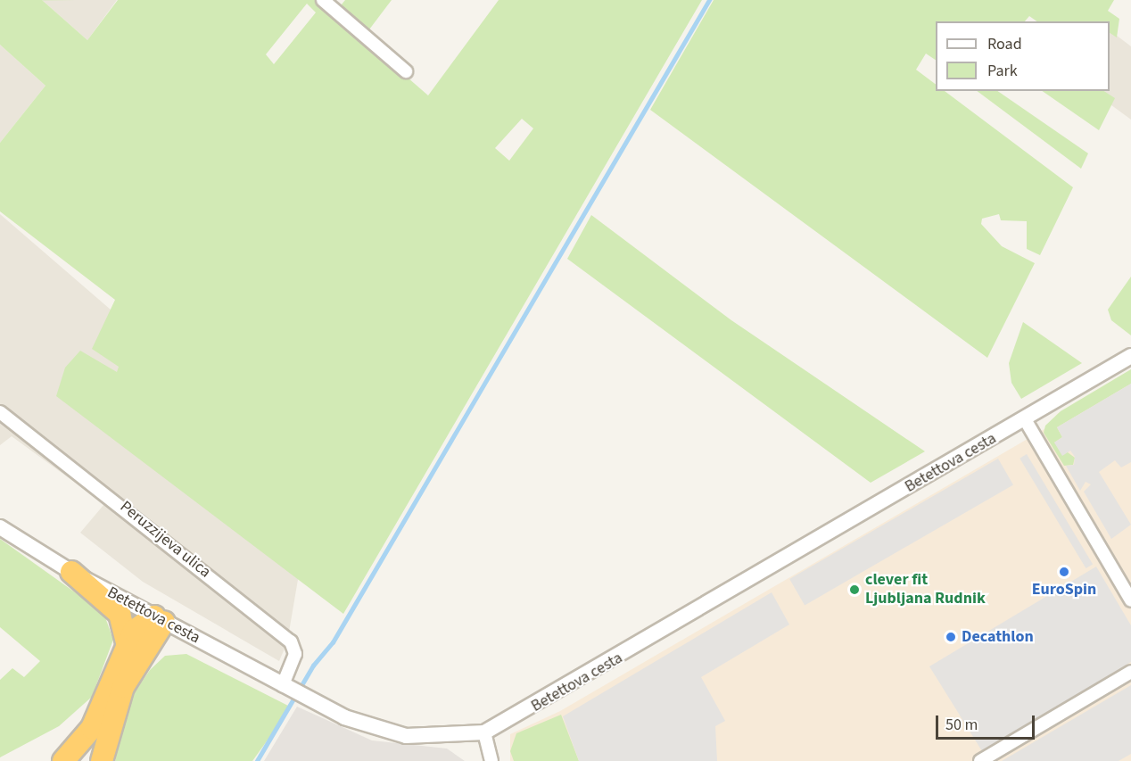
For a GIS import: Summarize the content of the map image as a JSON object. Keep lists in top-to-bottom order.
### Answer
{
  "streets": {
    "street": ["Betettova cesta", "Peruzzijeva ulica"]
  },
  "crossings": [
    ["Betettova cesta", "Peruzzijeva ulica"]
  ],
  "places": ["EuroSpin", "clever fit Ljubljana Rudnik", "Decathlon"],
  "legend": ["Road", "Park"],
  "scale_bar": "50 m"
}
